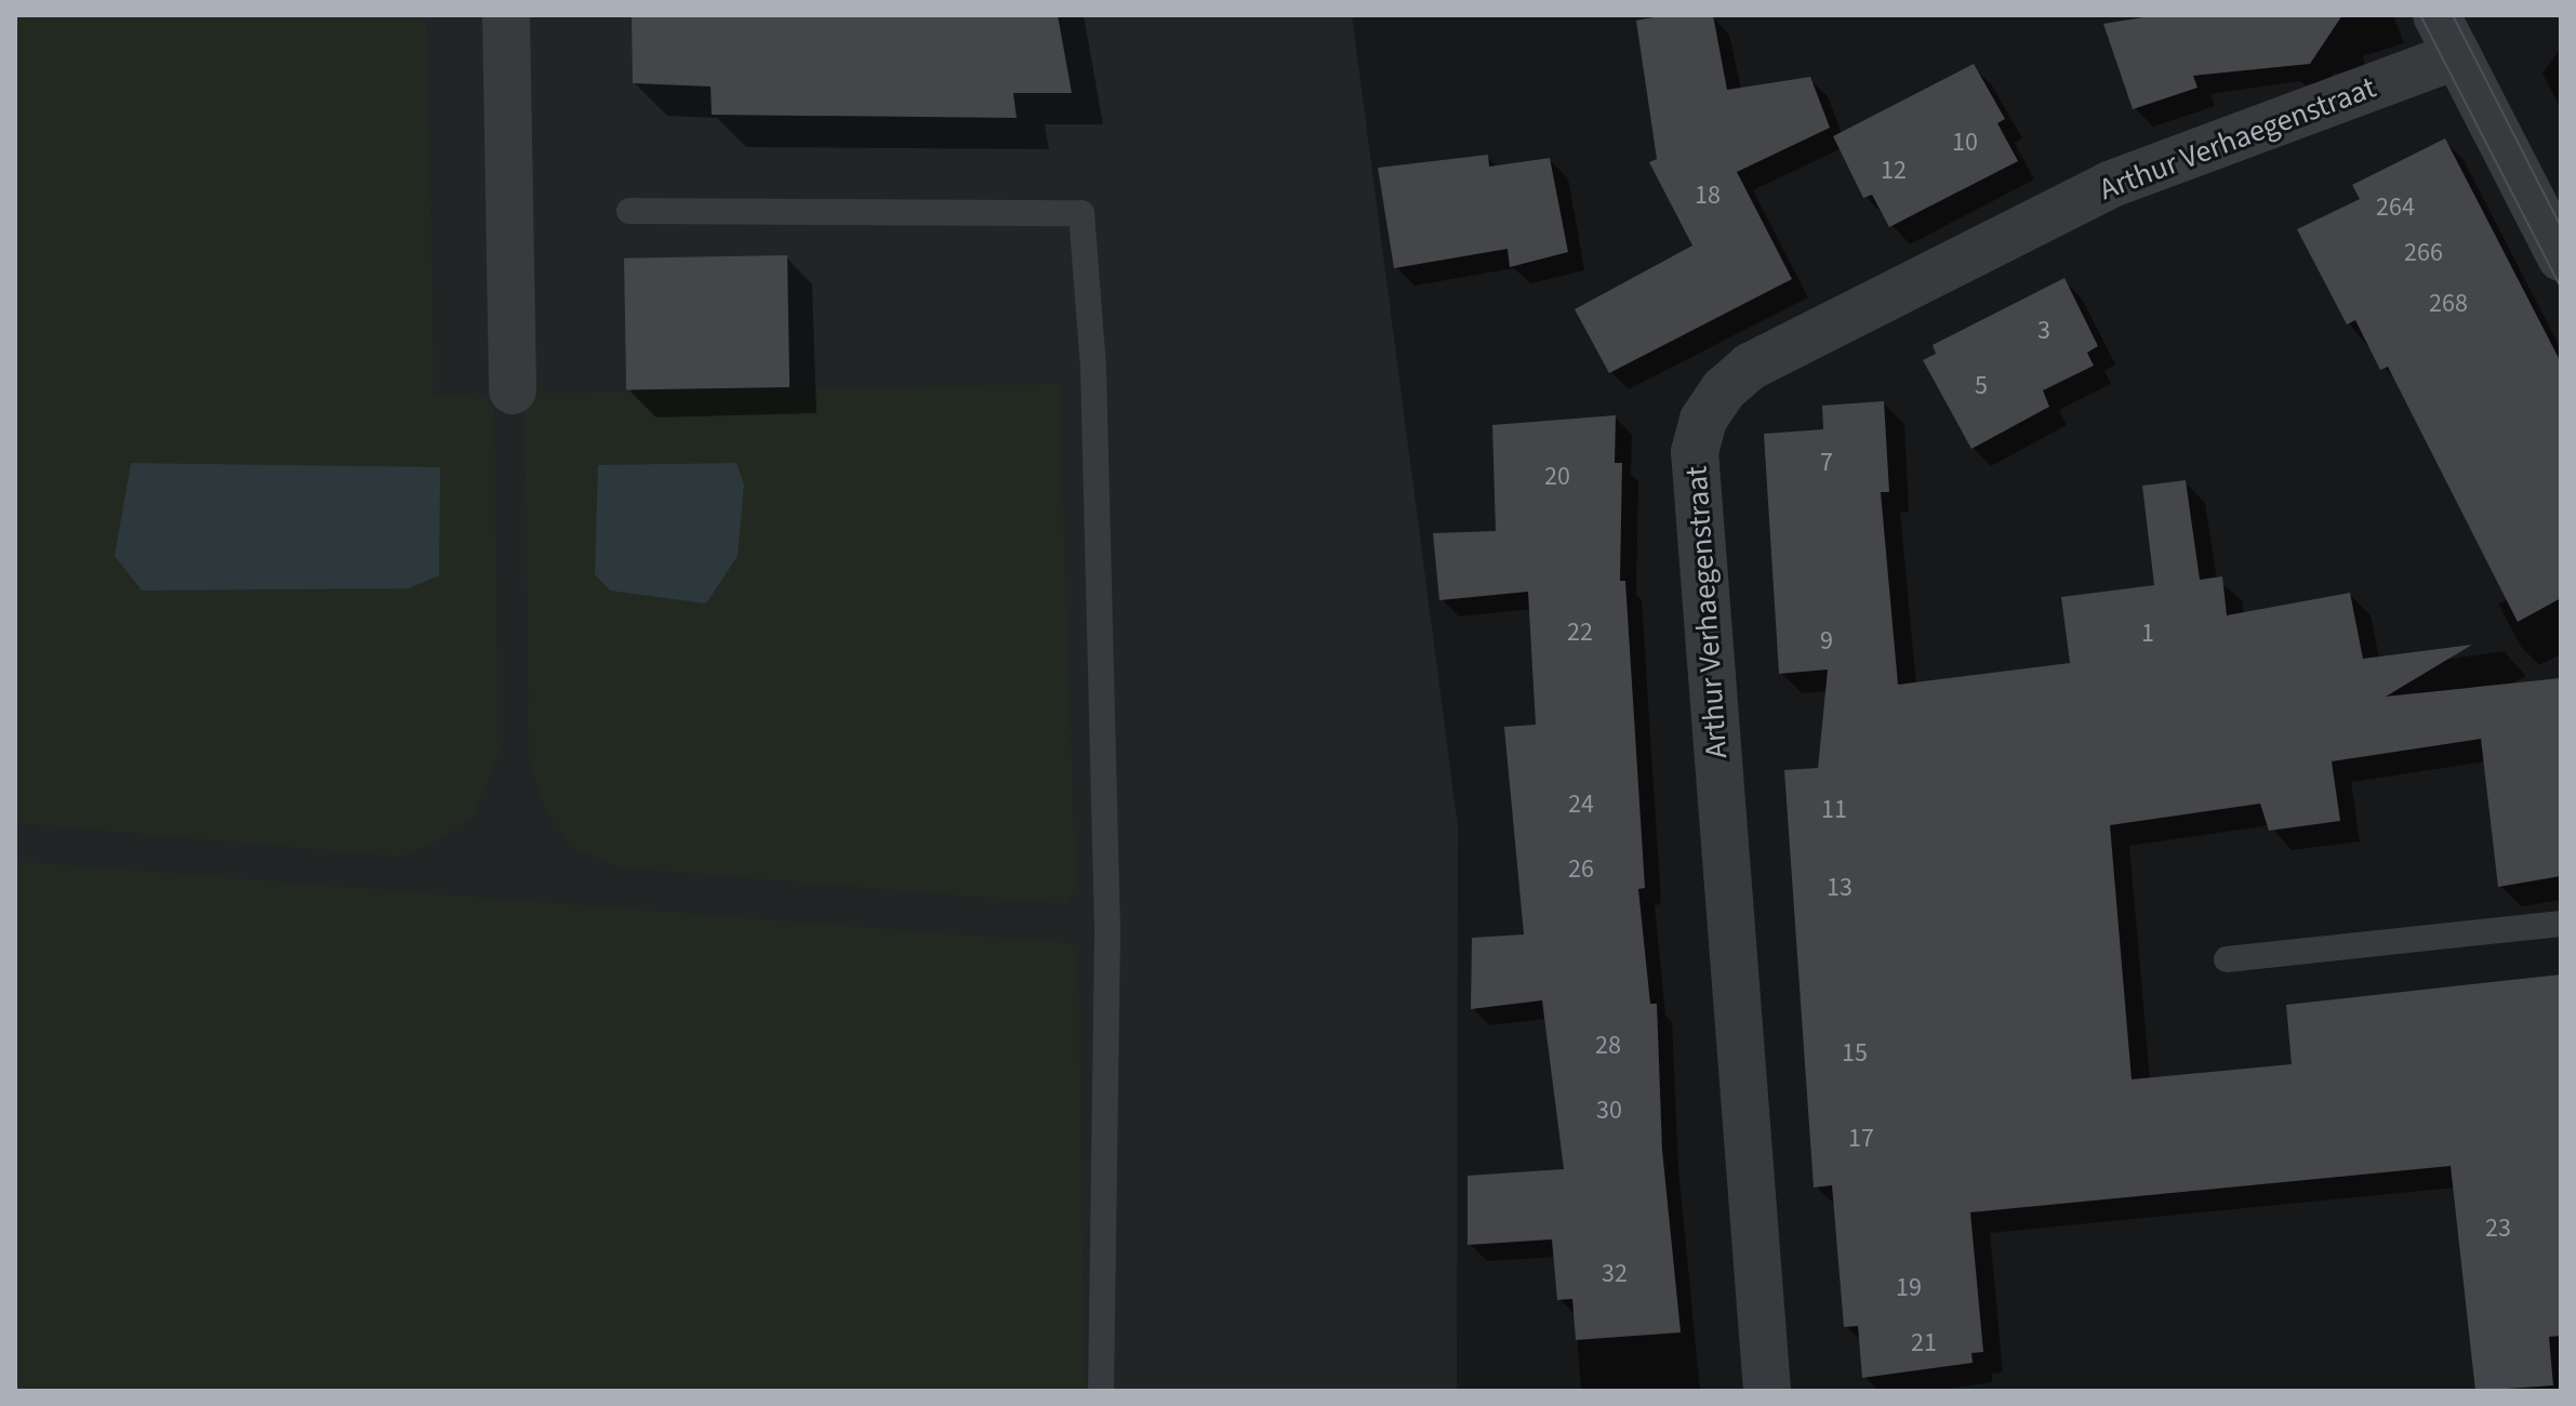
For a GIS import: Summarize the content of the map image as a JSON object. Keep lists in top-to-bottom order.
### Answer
{
  "streets": {
    "street": ["Arthur Verhaegenstraat"]
  },
  "house_numbers": [
    "10",
    "12",
    "18",
    "264",
    "266",
    "268",
    "3",
    "5",
    "7",
    "20",
    "22",
    "1",
    "9",
    "24",
    "11",
    "26",
    "13",
    "28",
    "15",
    "30",
    "17",
    "23",
    "32",
    "19",
    "21"
  ]
}
